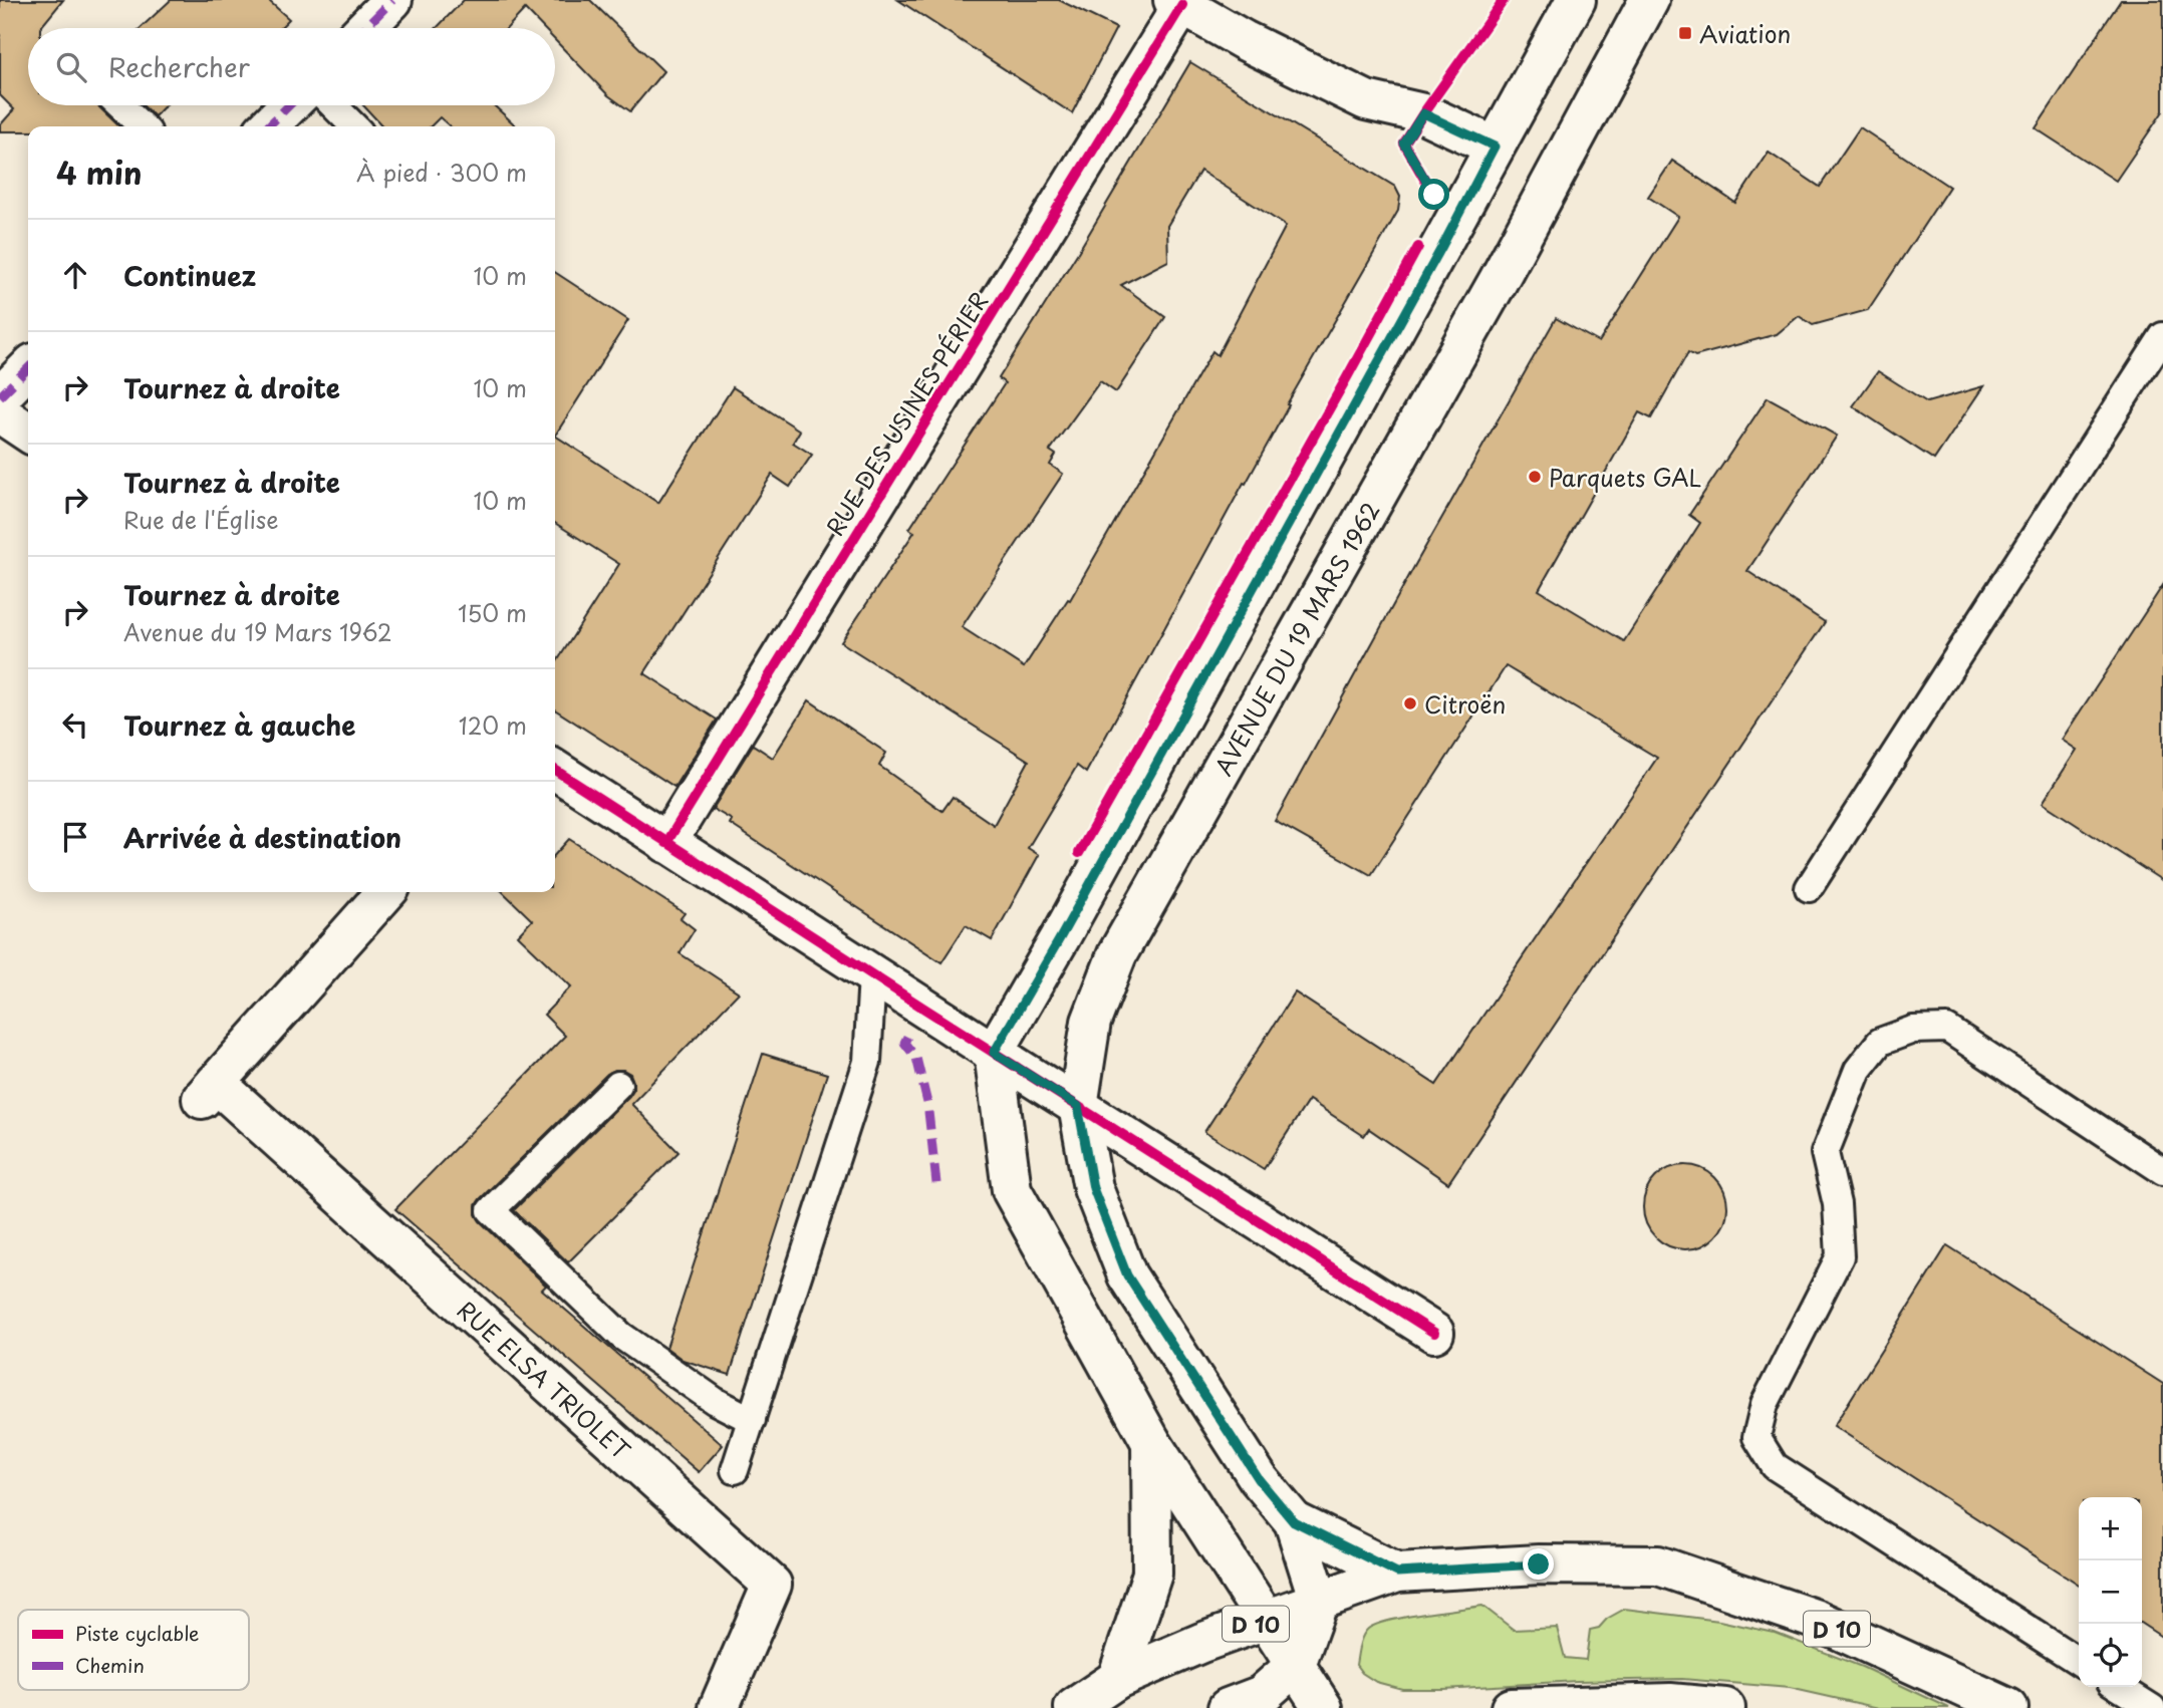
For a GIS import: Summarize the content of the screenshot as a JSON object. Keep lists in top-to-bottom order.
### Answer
{
  "streets": {
    "main road": [
      "RUE DES USINES PÉRIER",
      "AVENUE DU 19 MARS 1962",
      "RUE ELSA TRIOLET",
      "D 10"
    ]
  },
  "places": {
    "transit": ["Aviation"],
    "other": ["Parquets GAL", "Citroën"]
  },
  "legend": ["Piste cyclable", "Chemin"],
  "page": {
    "search": "Rechercher",
    "heading": ["4 min", "À pied · 300 m"],
    "list": [
      ["Continuez", "10 m"],
      ["Tournez à droite", "10 m"],
      ["Tournez à droite", "Rue de l'Église", "10 m"],
      ["Tournez à droite", "Avenue du 19 Mars 1962", "150 m"],
      ["Tournez à gauche", "120 m"],
      "Arrivée à destination"
    ],
    "map_buttons": ["+", "−"]
  }
}
